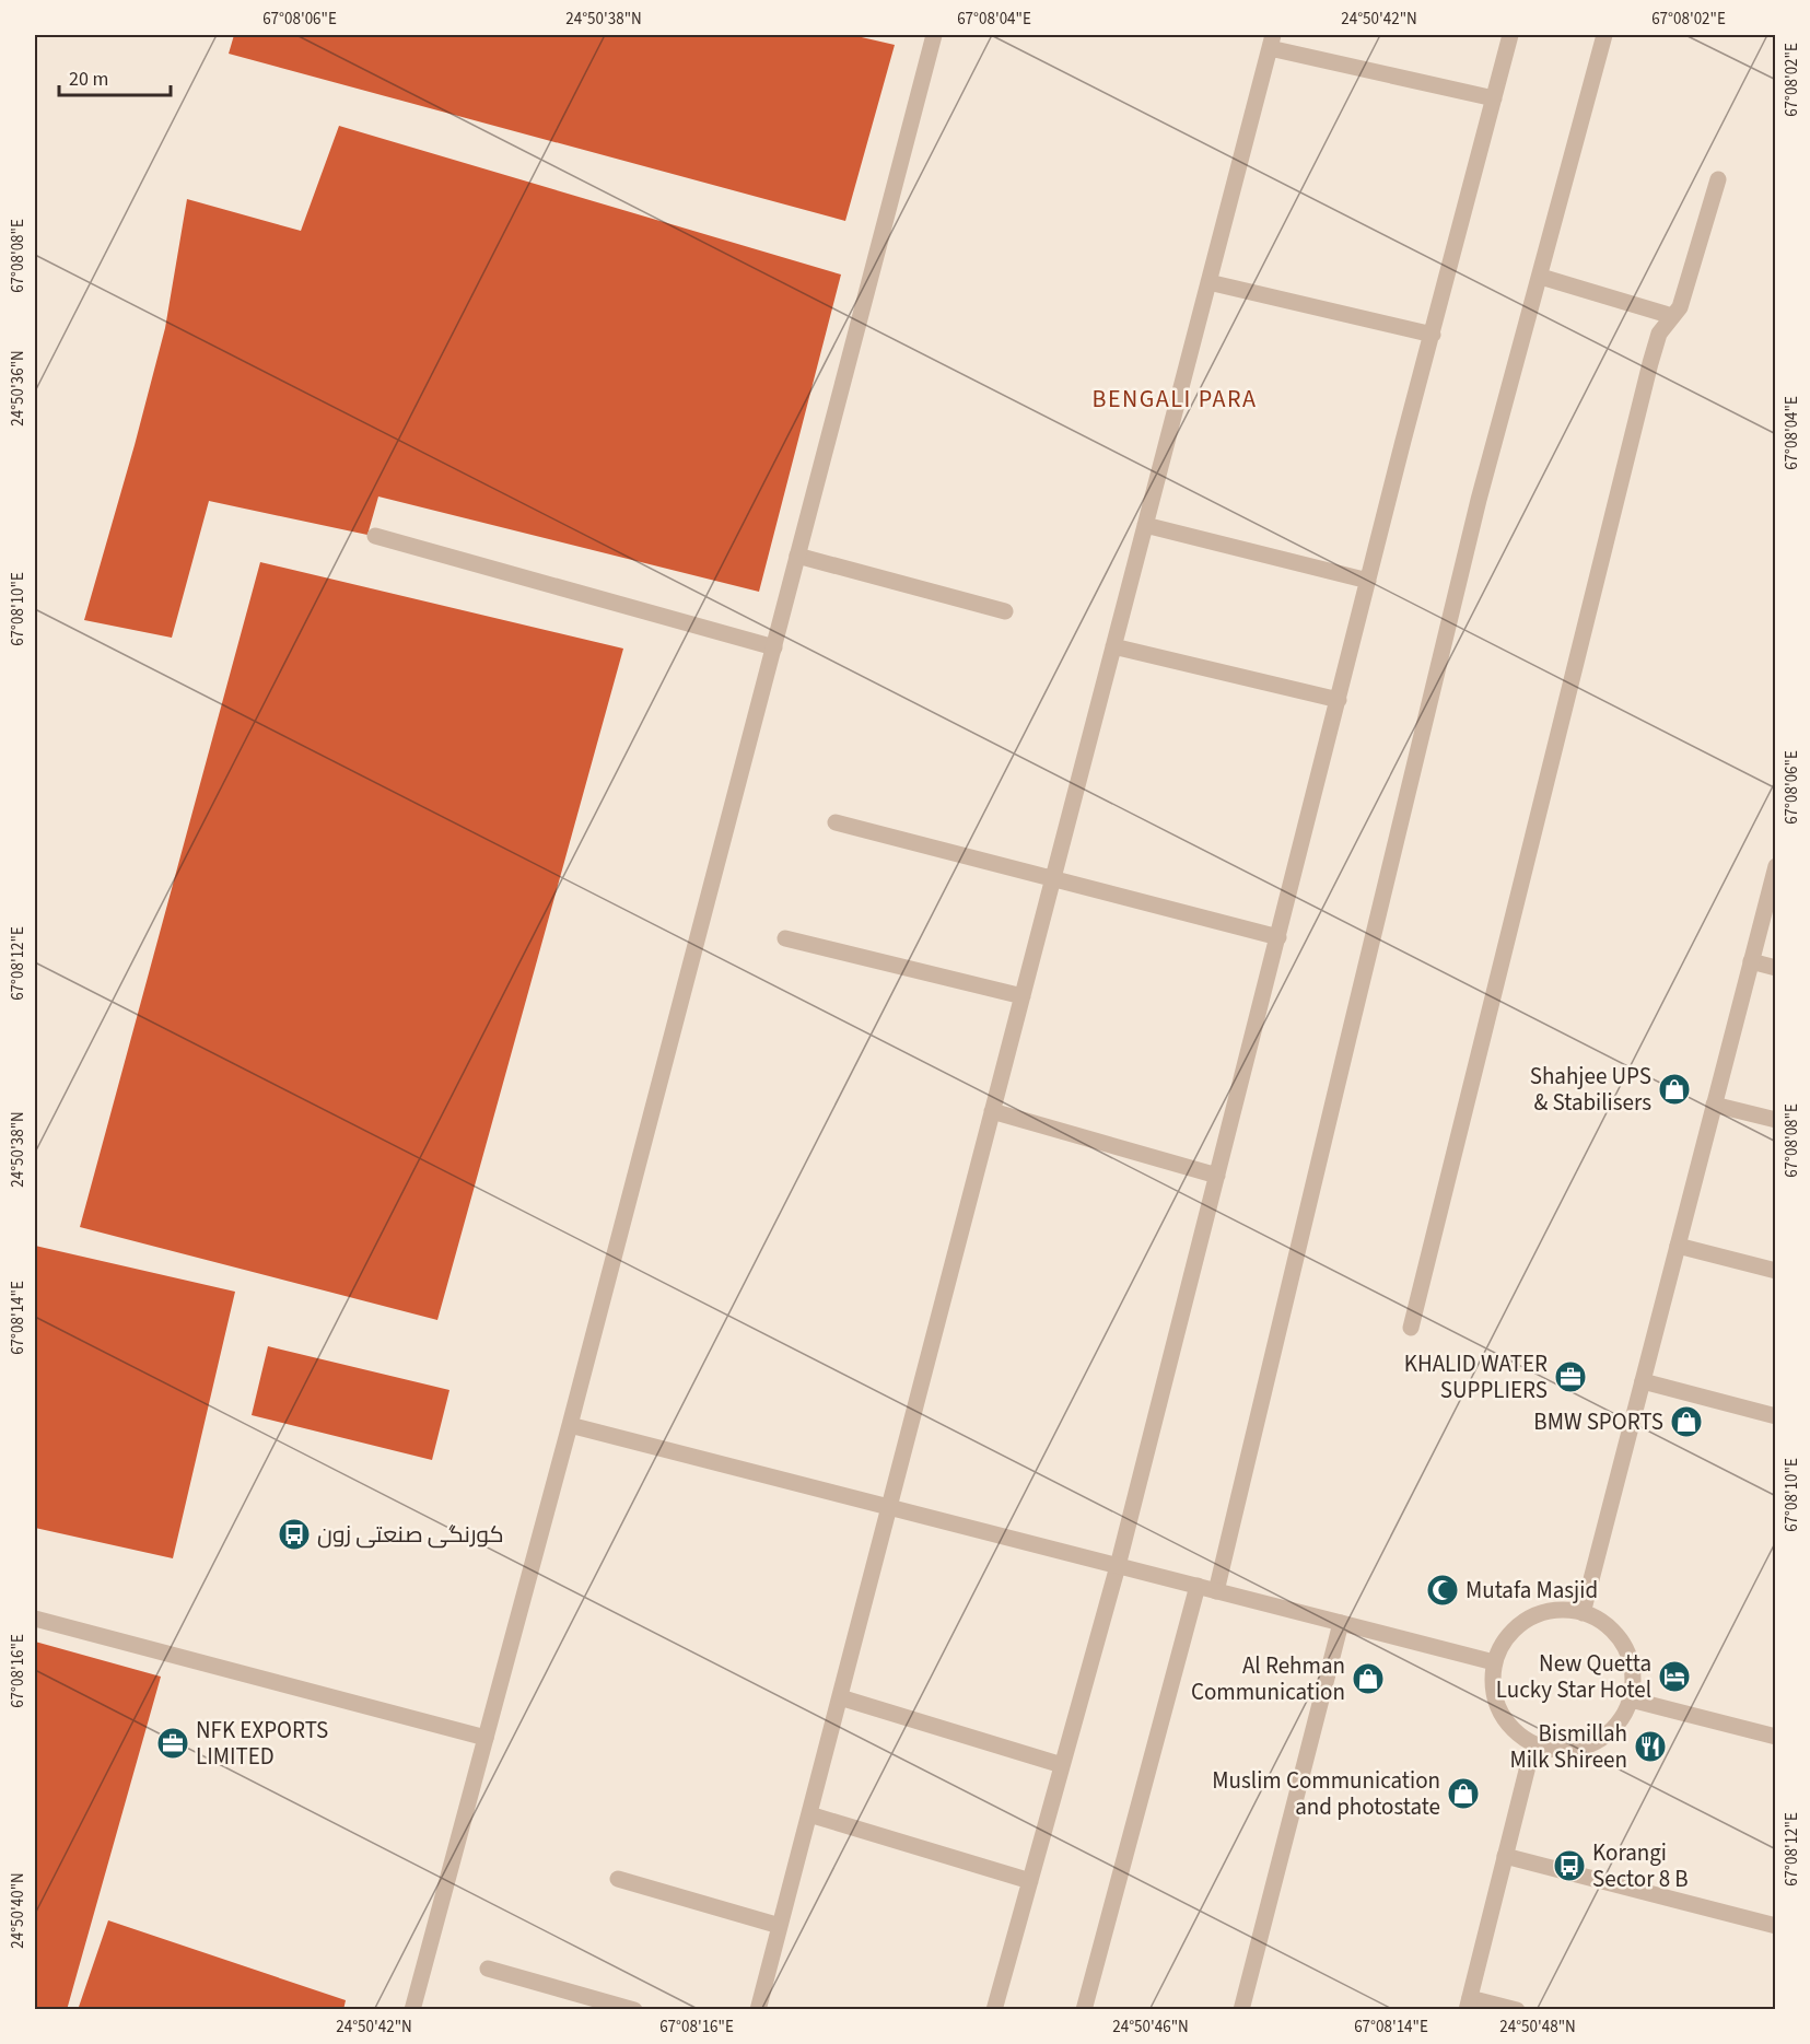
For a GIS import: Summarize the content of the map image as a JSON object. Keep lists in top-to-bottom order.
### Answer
{
  "districts": ["BENGALI PARA"],
  "places": {
    "shop": [
      "Shahjee UPS & Stabilisers",
      "BMW SPORTS",
      "Al Rehman Communication",
      "Muslim Communication and photostate"
    ],
    "office": ["KHALID WATER SUPPLIERS", "NFK EXPORTS LIMITED"],
    "bus stop": ["کورنگی صنعتی زون", "Korangi Sector 8 B"],
    "mosque": ["Mutafa Masjid"],
    "hotel": ["New Quetta Lucky Star Hotel"],
    "restaurant": ["Bismillah Milk Shireen"]
  },
  "scale_bar": "20 m",
  "coordinates": [
    "67°08'06\"E",
    "24°50'38\"N",
    "67°08'04\"E",
    "24°50'42\"N",
    "67°08'02\"E",
    "67°08'08\"E",
    "24°50'36\"N",
    "67°08'10\"E",
    "67°08'12\"E",
    "67°08'14\"E",
    "67°08'16\"E",
    "24°50'40\"N",
    "24°50'46\"N",
    "24°50'48\"N"
  ]
}
